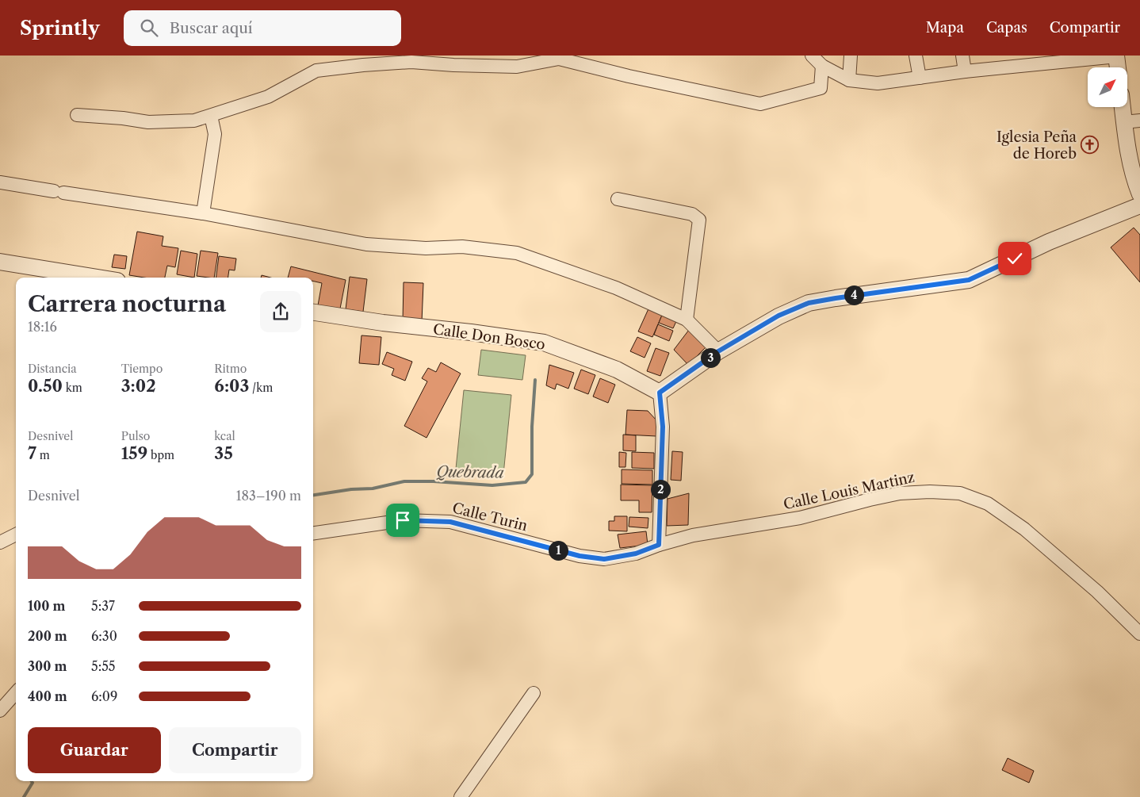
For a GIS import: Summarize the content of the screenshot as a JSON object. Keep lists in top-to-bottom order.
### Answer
{
  "streets": {
    "street": ["Calle Don Bosco", "Calle Louis Martinz", "Calle Turin"]
  },
  "crossings": [
    ["Calle Louis Martinz", "Calle Turin"]
  ],
  "water": ["Quebrada"],
  "places": {
    "church": ["Iglesia Peña de Horeb"]
  },
  "north": "top right",
  "page": {
    "header": "Sprintly",
    "search": "Buscar aquí",
    "nav": ["Mapa", "Capas", "Compartir"],
    "heading": ["Carrera nocturna", "18:16"],
    "pins": [
      "4",
      "3",
      "2",
      "1"
    ],
    "stats": [
      ["Distancia", "0.50 km"],
      ["Tiempo", "3:02"],
      ["Ritmo", "6:03 /km"],
      ["Desnivel", "7 m"],
      ["Pulso", "159 bpm"],
      ["kcal", "35"]
    ],
    "chart": ["Desnivel", "183–190 m"],
    "list": [
      {
        "name": "100 m",
        "note": "5:37"
      },
      {
        "name": "200 m",
        "note": "6:30"
      },
      {
        "name": "300 m",
        "note": "5:55"
      },
      {
        "name": "400 m",
        "note": "6:09"
      }
    ],
    "buttons": ["Guardar", "Compartir"]
  }
}
